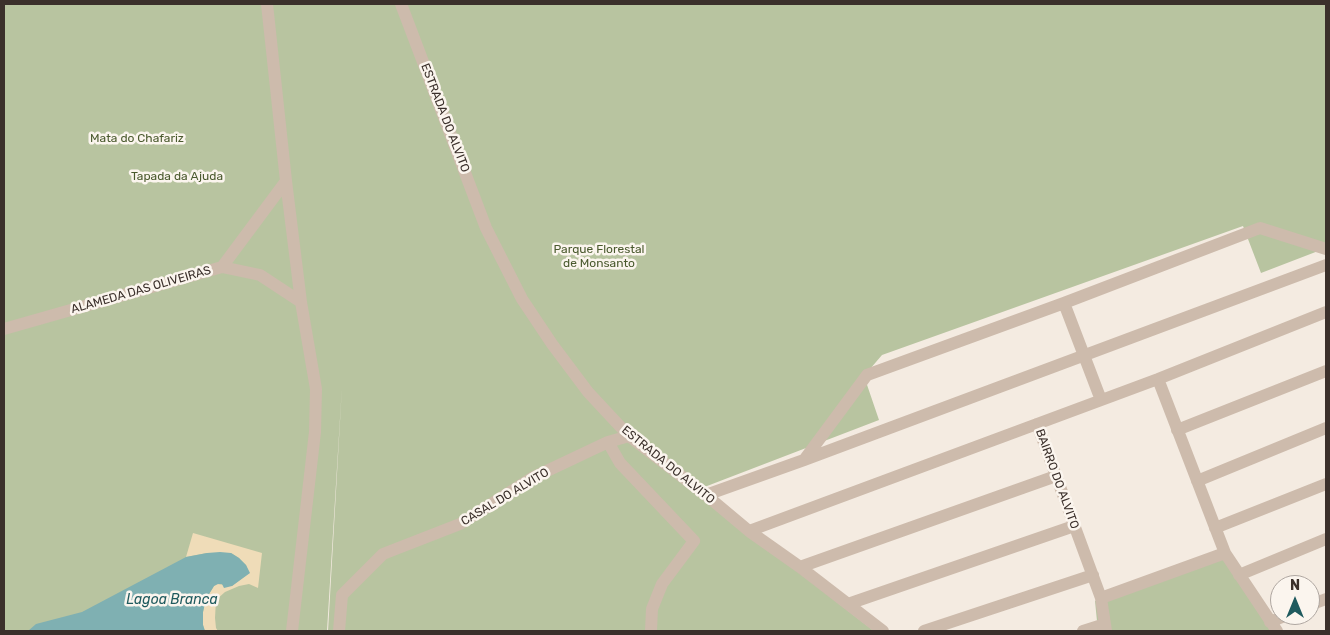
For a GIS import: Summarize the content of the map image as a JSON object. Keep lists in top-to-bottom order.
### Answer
{
  "streets": {
    "street": [
      "ESTRADA DO ALVITO",
      "ALAMEDA DAS OLIVEIRAS",
      "BAIRRO DO ALVITO",
      "CASAL DO ALVITO"
    ]
  },
  "crossings": [
    ["ESTRADA DO ALVITO", "CASAL DO ALVITO"]
  ],
  "water": ["Lagoa Branca"],
  "parks": ["Mata do Chafariz", "Tapada da Ajuda", "Parque Florestal de Monsanto"],
  "north": "top"
}
